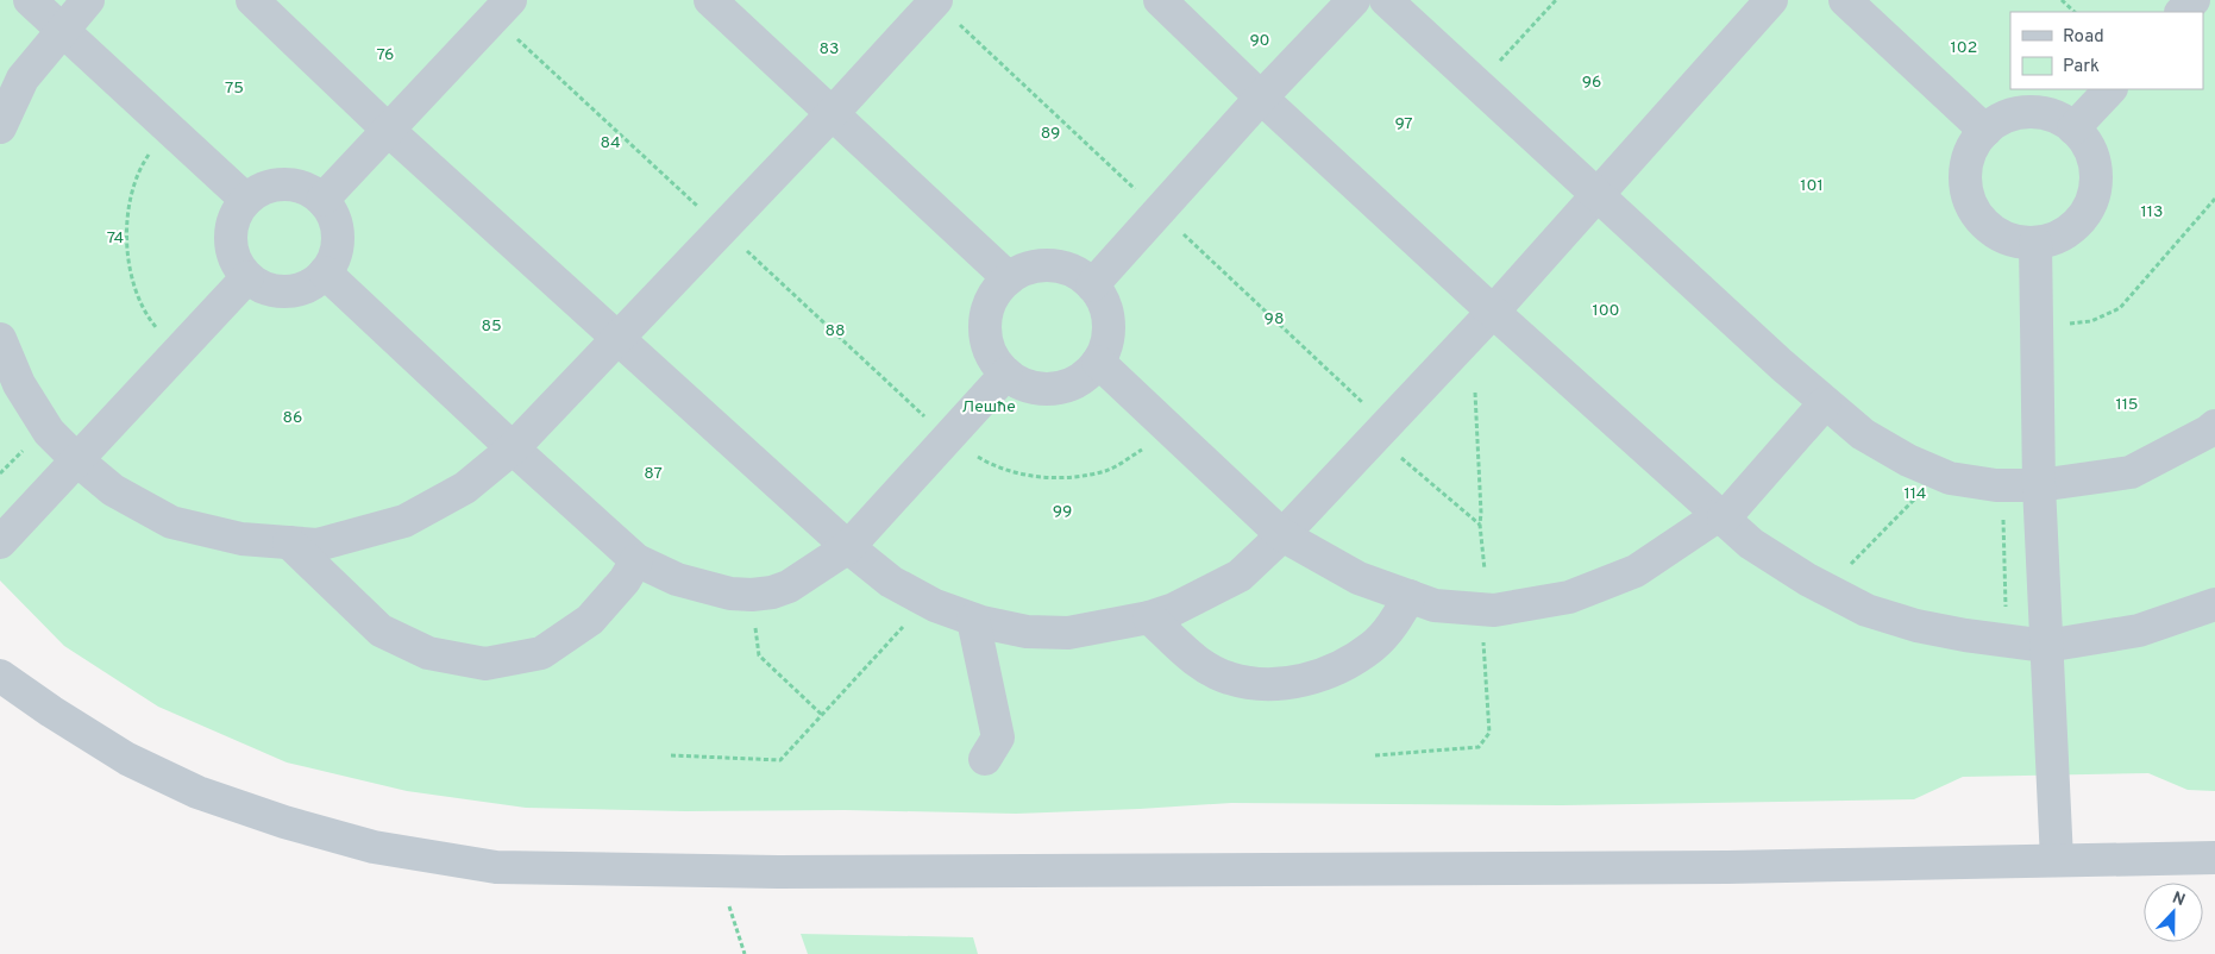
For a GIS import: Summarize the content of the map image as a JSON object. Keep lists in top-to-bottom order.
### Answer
{
  "parks": [
    "90",
    "102",
    "83",
    "76",
    "96",
    "75",
    "97",
    "89",
    "84",
    "101",
    "113",
    "74",
    "100",
    "98",
    "85",
    "88",
    "115",
    "Лешће",
    "86",
    "87",
    "114",
    "99"
  ],
  "legend": ["Road", "Park"],
  "north": "top"
}
